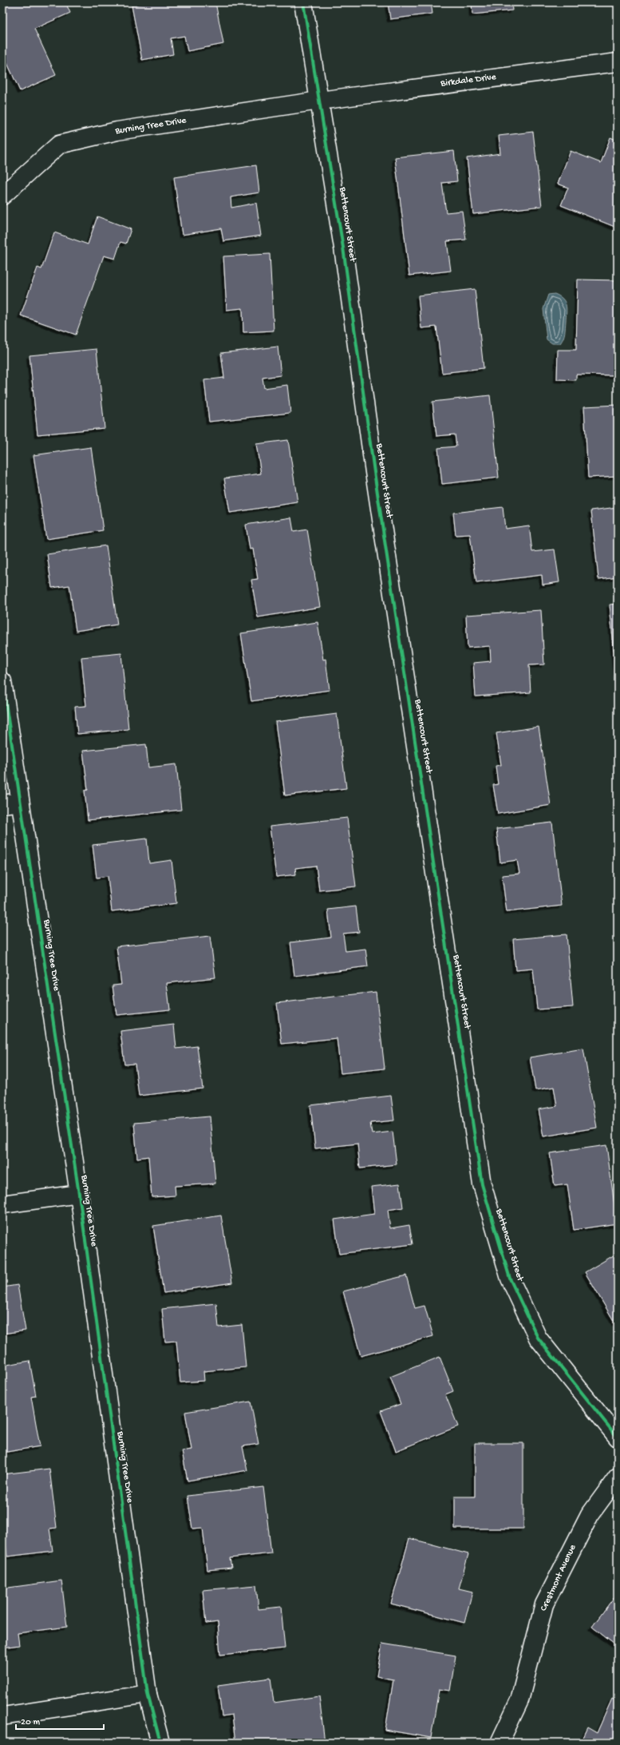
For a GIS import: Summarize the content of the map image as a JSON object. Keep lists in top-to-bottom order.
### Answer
{
  "streets": {
    "street": [
      "Birkdale Drive",
      "Burning Tree Drive",
      "Bettencourt Street",
      "Crestmont Avenue"
    ]
  },
  "crossings": [
    ["Birkdale Drive", "Burning Tree Drive"],
    ["Birkdale Drive", "Bettencourt Street"],
    ["Burning Tree Drive", "Bettencourt Street"]
  ],
  "scale_bar": "20 m"
}
